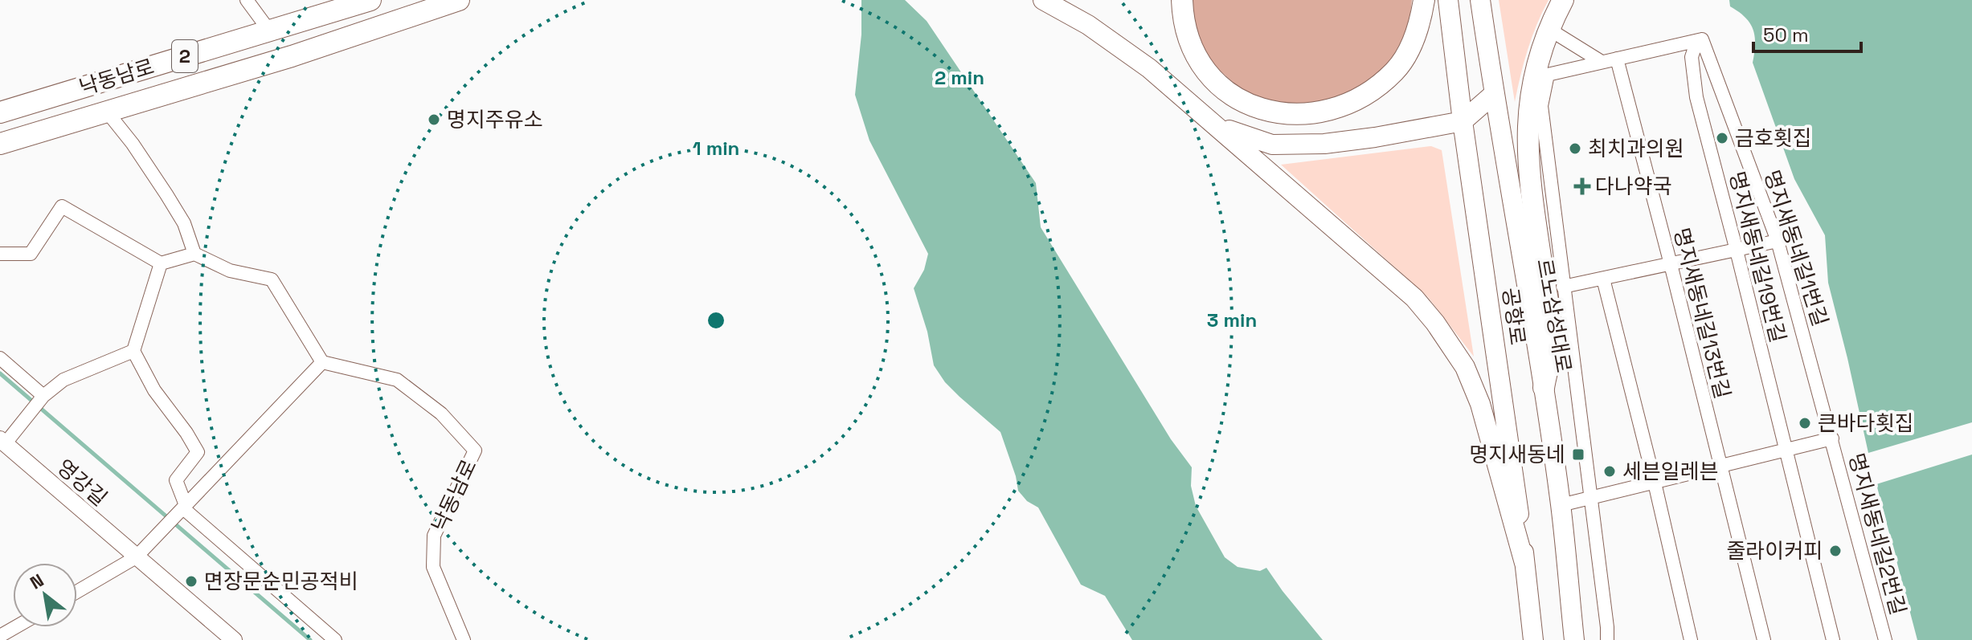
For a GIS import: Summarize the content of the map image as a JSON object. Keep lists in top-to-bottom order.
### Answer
{
  "streets": {
    "main road": [
      "2",
      "낙동남로",
      "르노삼성대로",
      "공항로"
    ],
    "street": [
      "명지새동네길1번길",
      "명지새동네길19번길",
      "명지새동네길13번길",
      "영강길",
      "명지새동네길2번길"
    ]
  },
  "crossings": [
    ["명지새동네길1번길", "명지새동네길19번길"],
    ["명지새동네길1번길", "명지새동네길2번길"]
  ],
  "places": {
    "other": [
      "명지주유소",
      "금호횟집",
      "최치과의원",
      "큰바다횟집",
      "세븐일레븐",
      "줄라이커피",
      "면장문순민공적비"
    ],
    "health": ["다나약국"],
    "transit": ["명지새동네"]
  },
  "scale_bar": "50 m",
  "north": "top left",
  "rings": ["2 min", "1 min", "3 min"]
}
